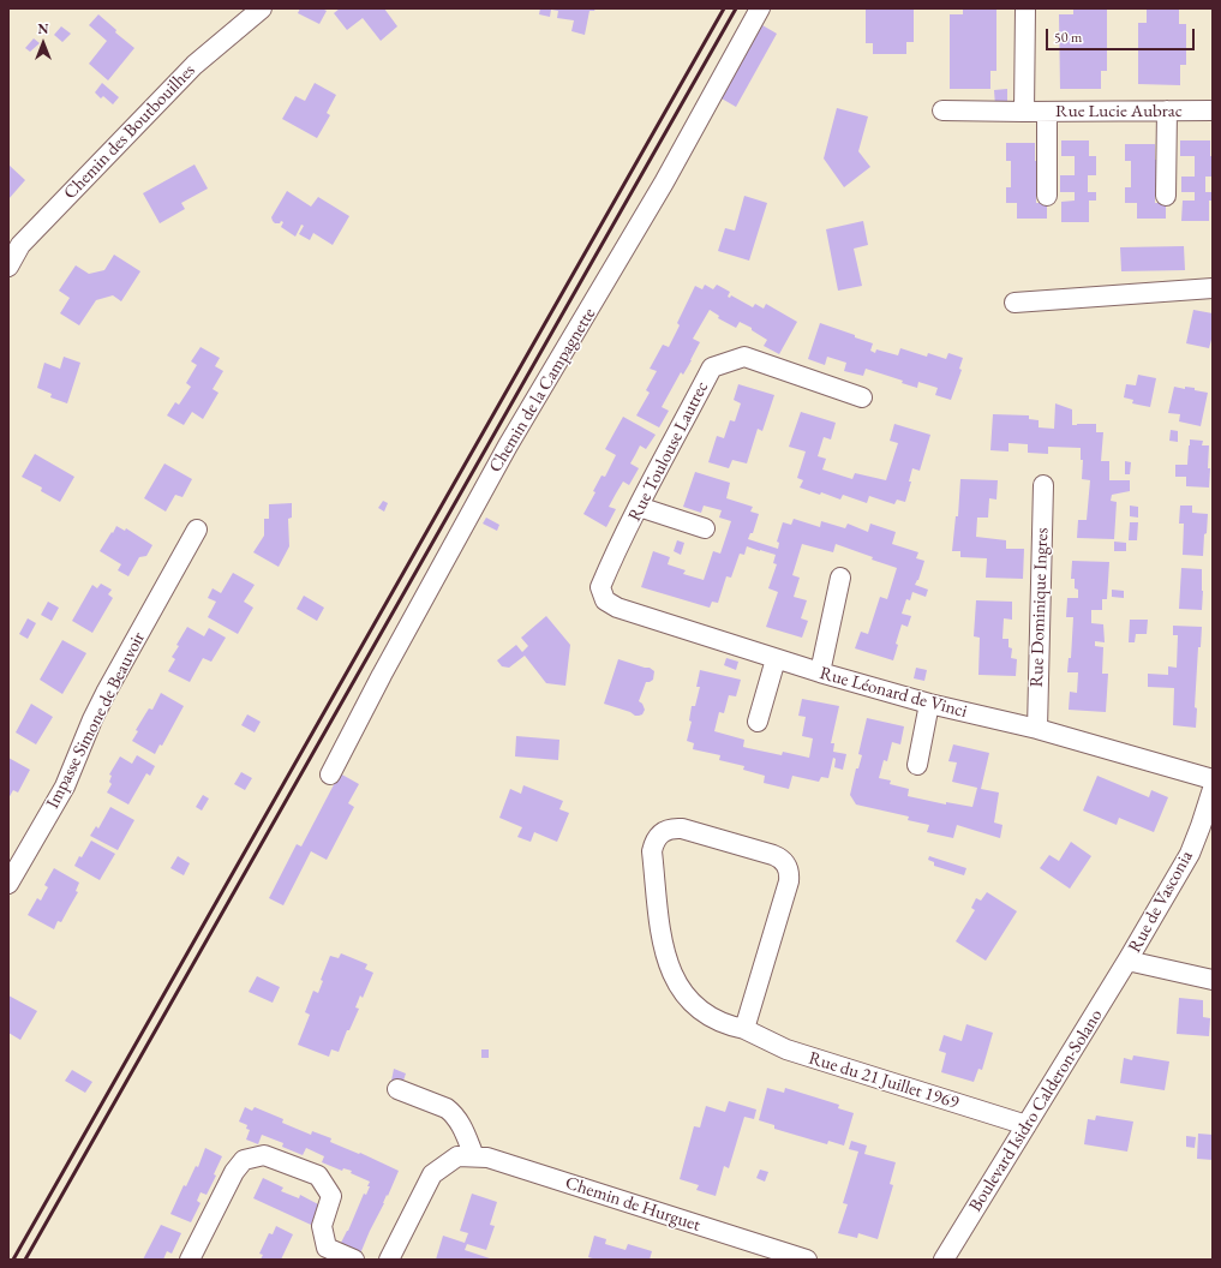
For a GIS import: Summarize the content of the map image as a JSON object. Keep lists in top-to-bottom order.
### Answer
{
  "streets": {
    "street": [
      "Rue Lucie Aubrac",
      "Chemin des Boutbouilhes",
      "Chemin de la Campagnette",
      "Rue Toulouse Lautrec",
      "Rue Dominique Ingres",
      "Rue Léonard de Vinci",
      "Impasse Simone de Beauvoir",
      "Rue de Vasconia",
      "Rue du 21 Juillet 1969",
      "Boulevard Isidro Calderon-Solano",
      "Chemin de Hurguet"
    ]
  },
  "crossings": [
    ["Rue Toulouse Lautrec", "Rue Léonard de Vinci"],
    ["Rue Dominique Ingres", "Rue Léonard de Vinci"],
    ["Rue de Vasconia", "Boulevard Isidro Calderon-Solano"],
    ["Rue du 21 Juillet 1969", "Boulevard Isidro Calderon-Solano"]
  ],
  "scale_bar": "50 m",
  "north": "top"
}
